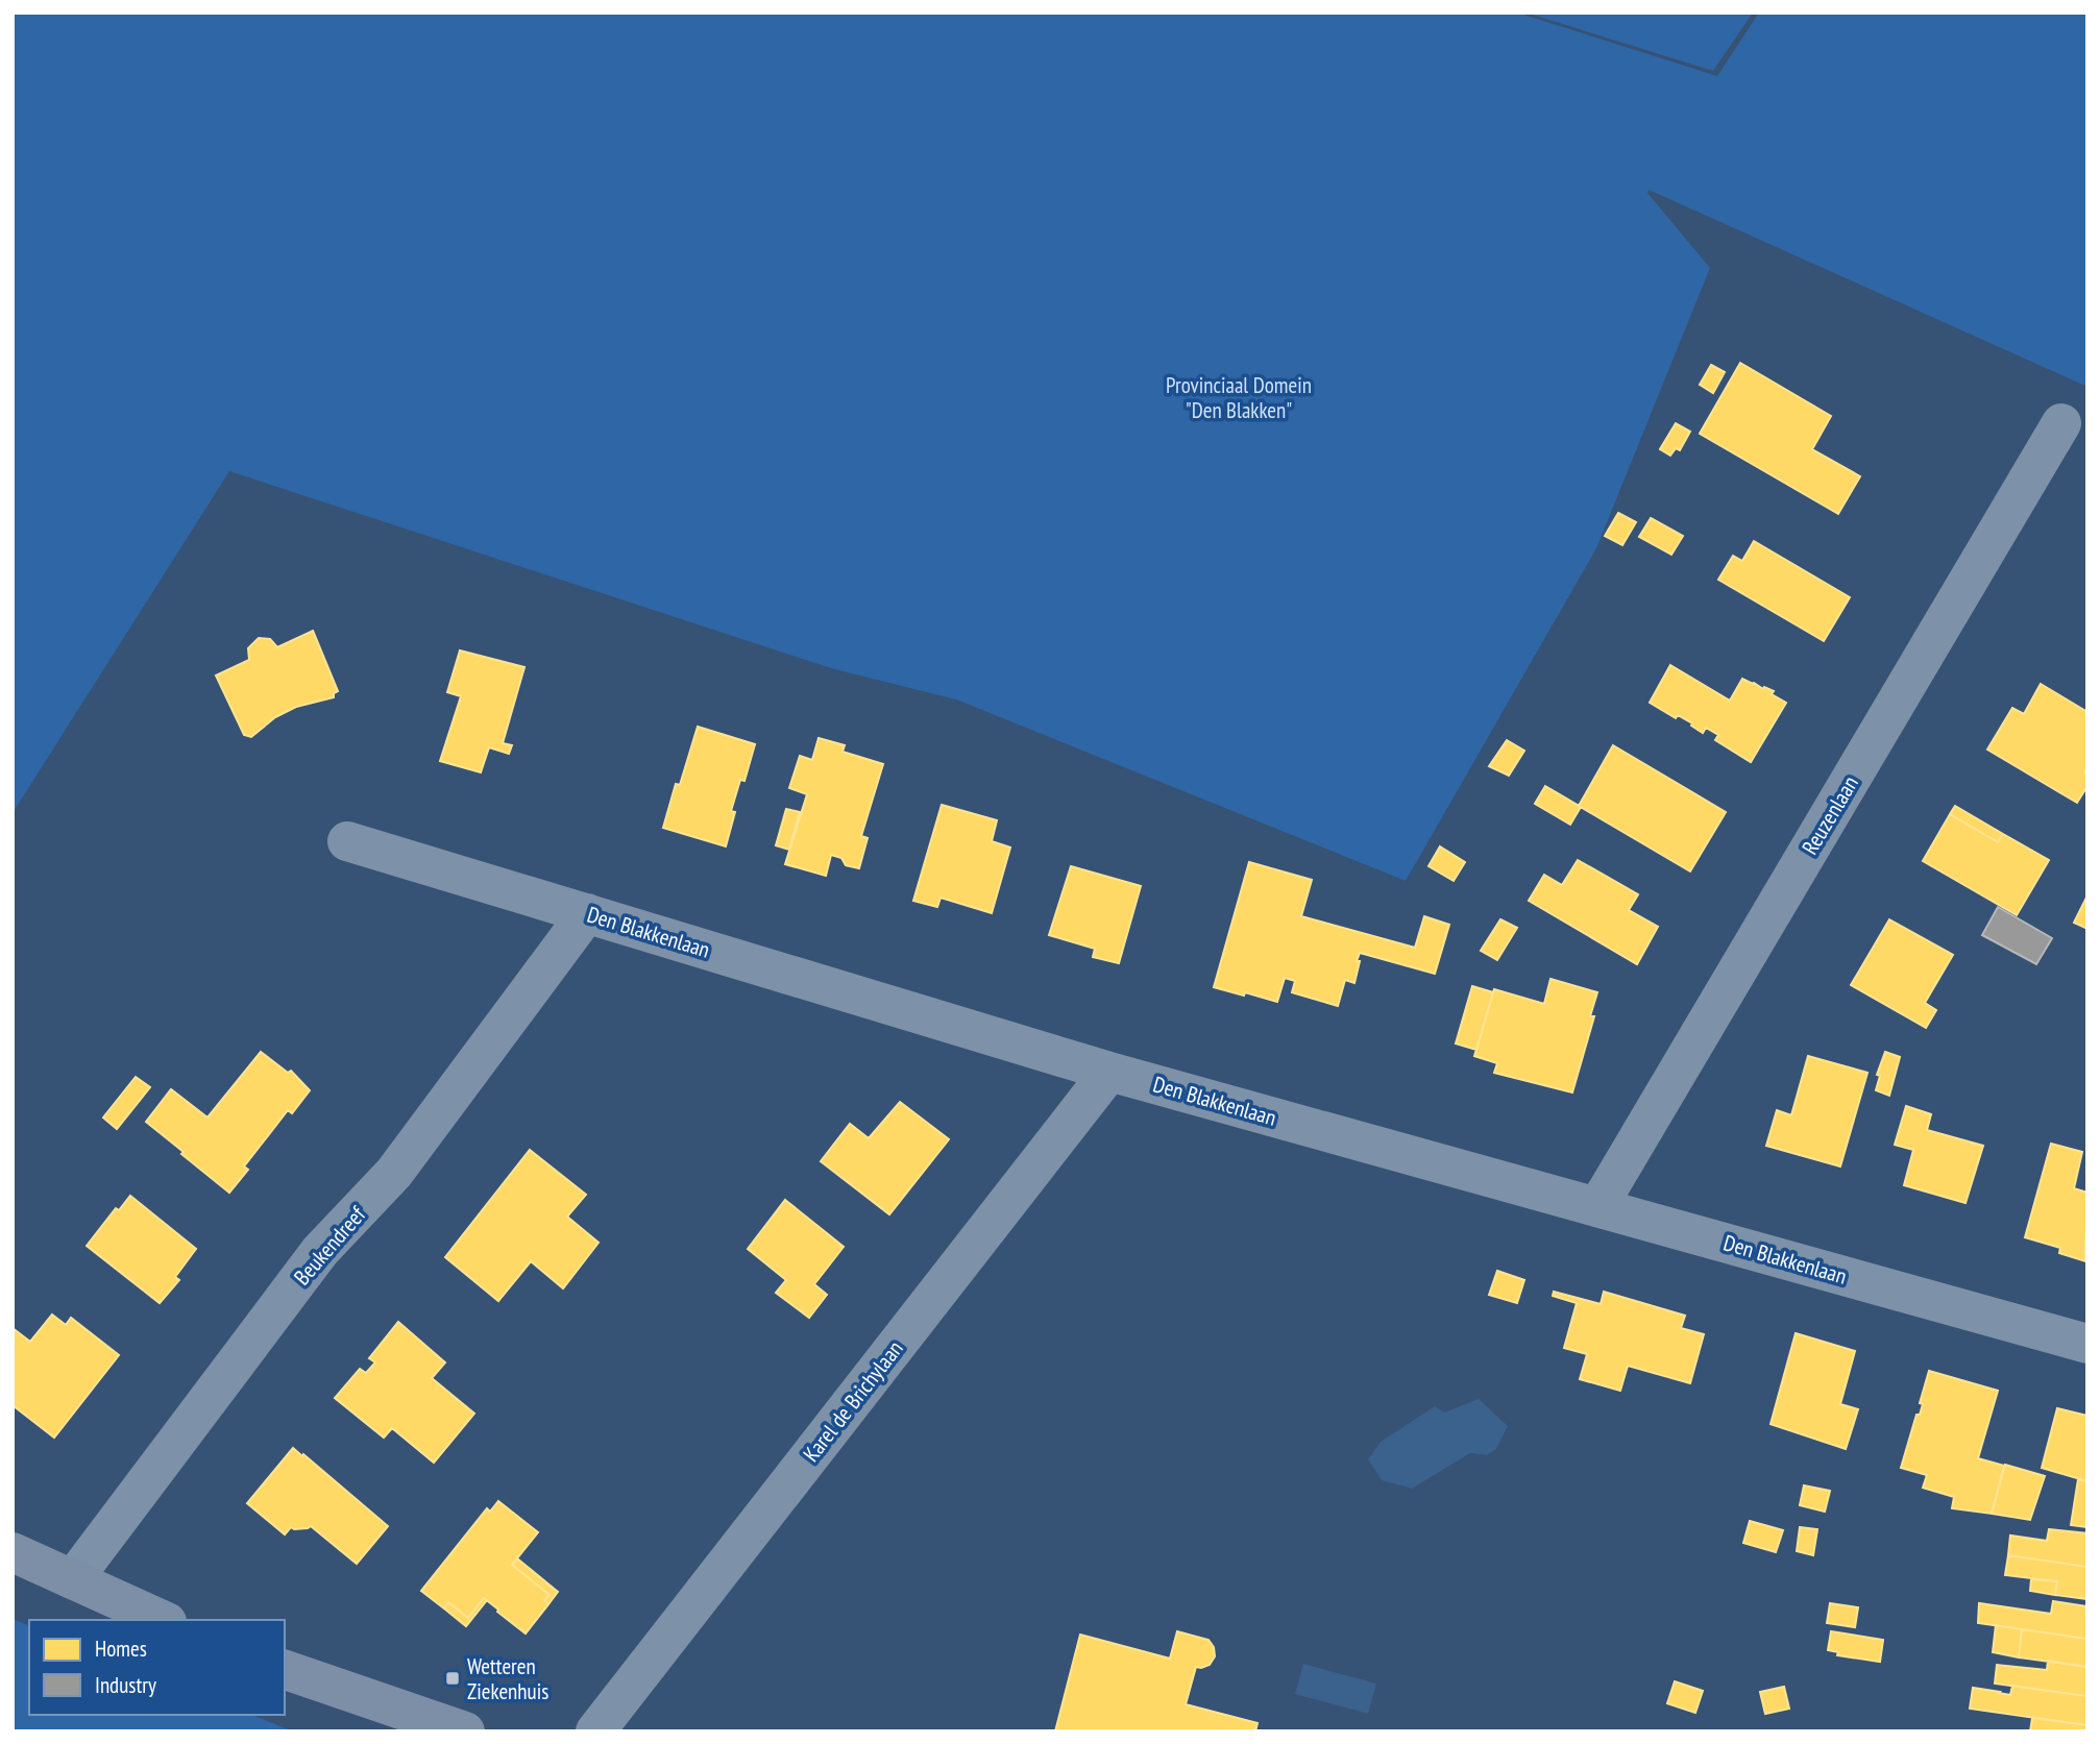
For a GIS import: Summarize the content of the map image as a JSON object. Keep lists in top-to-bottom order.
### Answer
{
  "streets": {
    "street": [
      "Reuzenlaan",
      "Den Blakkenlaan",
      "Beukendreef",
      "Karel de Brichylaan"
    ]
  },
  "crossings": [
    ["Reuzenlaan", "Den Blakkenlaan"],
    ["Den Blakkenlaan", "Beukendreef"],
    ["Den Blakkenlaan", "Karel de Brichylaan"]
  ],
  "parks": ["Provinciaal Domein \"Den Blakken\""],
  "places": {
    "transit": ["Wetteren Ziekenhuis"]
  },
  "legend": ["Homes", "Industry"]
}
